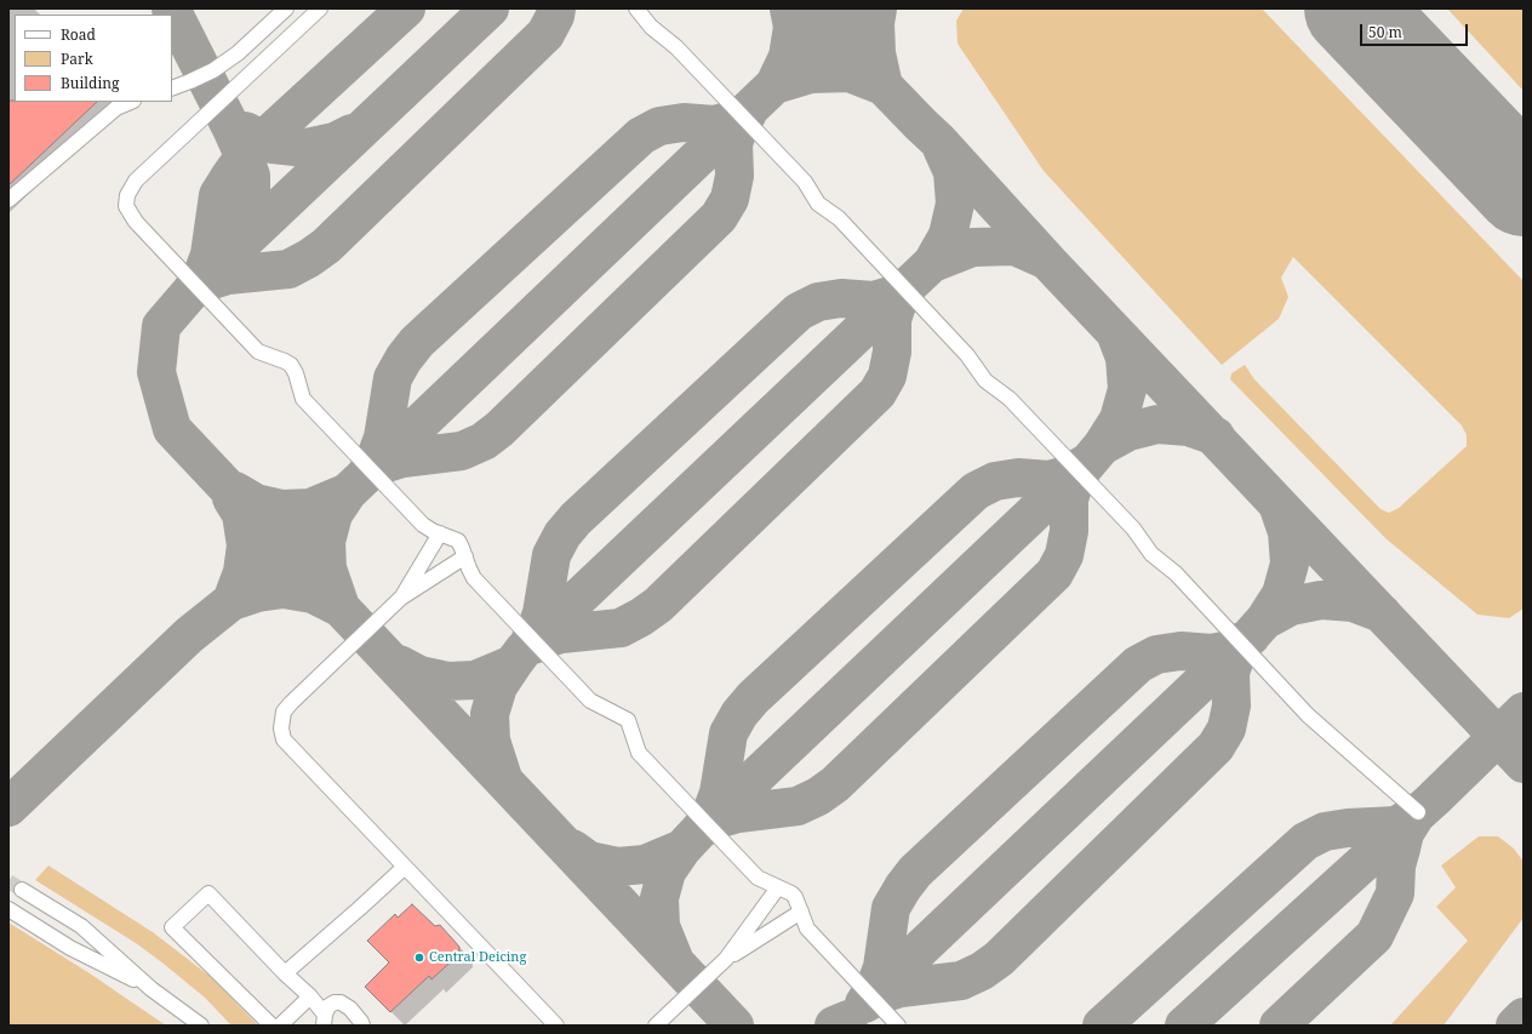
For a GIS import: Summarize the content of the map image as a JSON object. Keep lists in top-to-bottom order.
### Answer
{
  "places": ["Central Deicing"],
  "legend": ["Road", "Park", "Building"],
  "scale_bar": "50 m"
}
